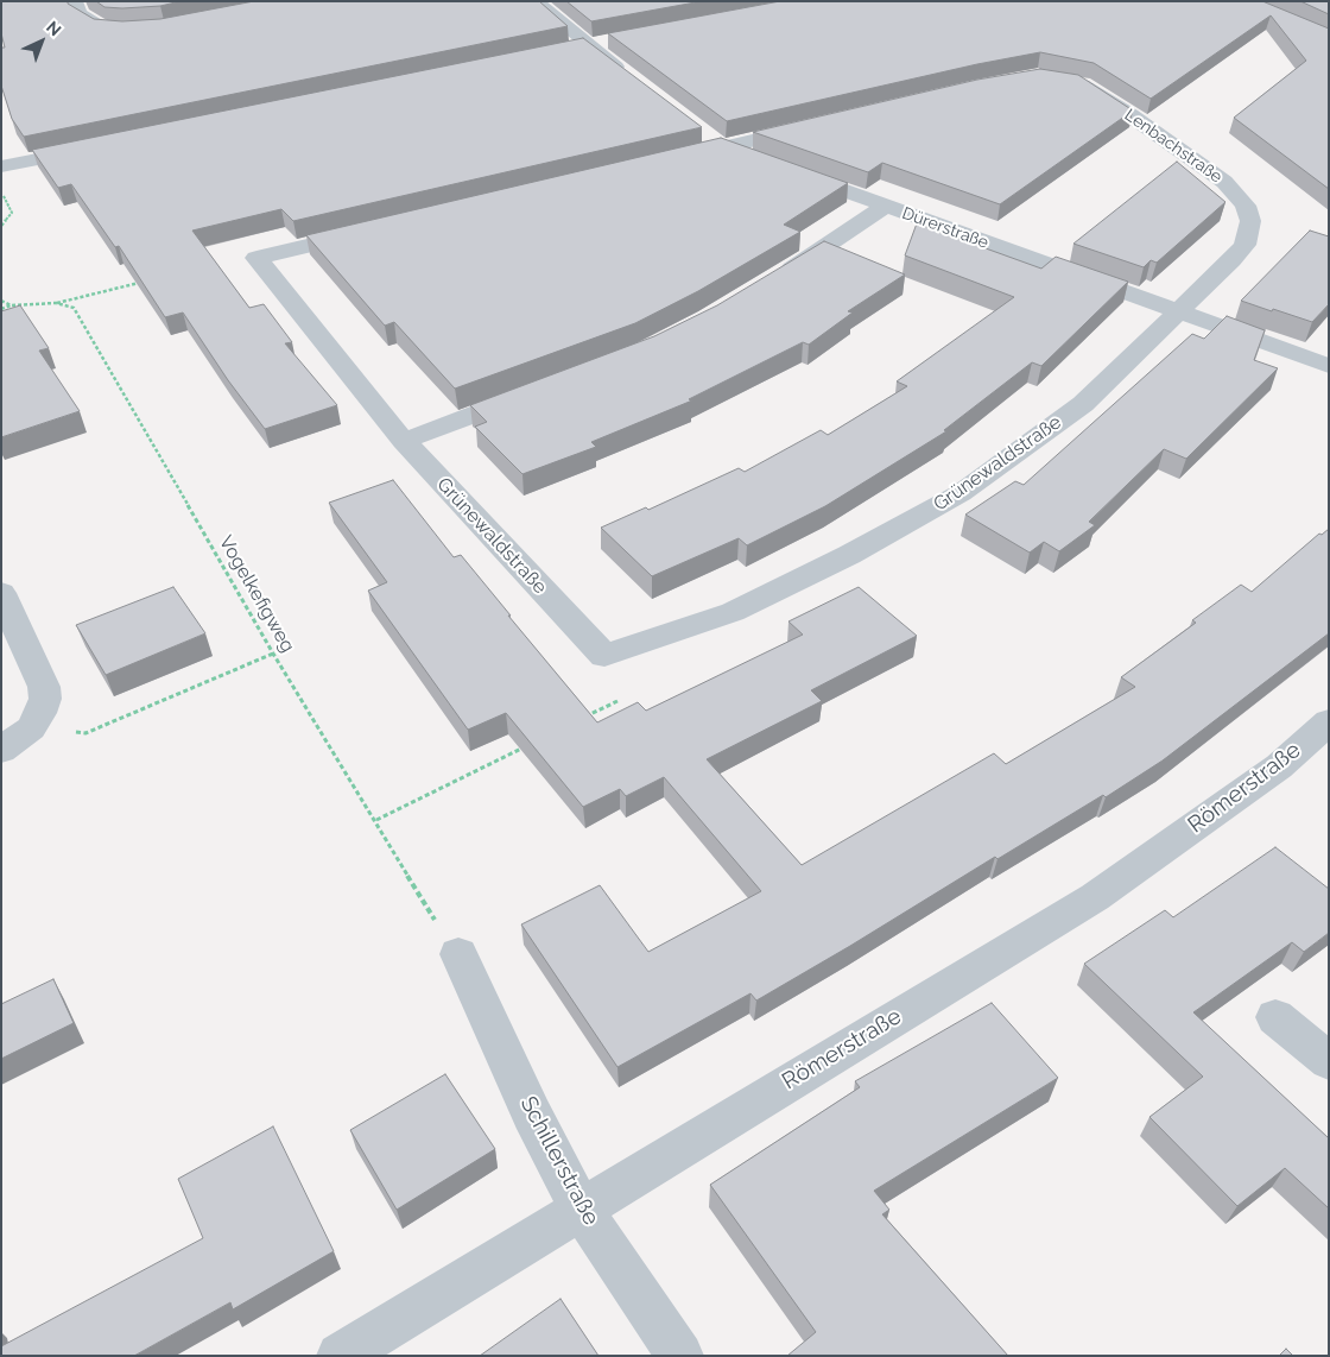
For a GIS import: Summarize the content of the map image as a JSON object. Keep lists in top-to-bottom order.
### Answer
{
  "streets": {
    "street": [
      "Lenbachstraße",
      "Dürerstraße",
      "Grünewaldstraße",
      "Römerstraße",
      "Schillerstraße"
    ],
    "path": ["Vogelkefigweg"]
  },
  "crossings": [
    ["Lenbachstraße", "Dürerstraße"],
    ["Lenbachstraße", "Grünewaldstraße"],
    ["Dürerstraße", "Grünewaldstraße"],
    ["Vogelkefigweg", "Schillerstraße"],
    ["Römerstraße", "Schillerstraße"]
  ],
  "north": "top right"
}
